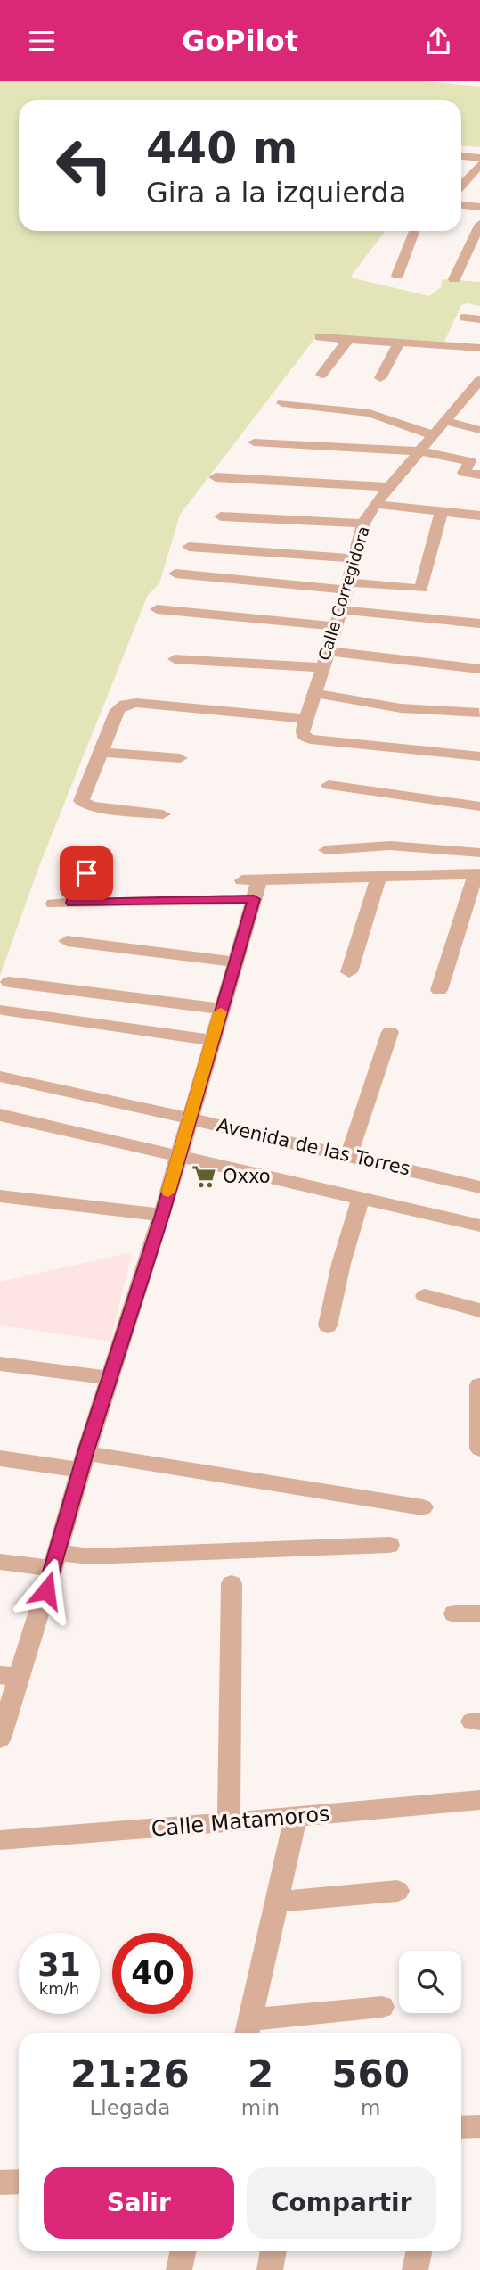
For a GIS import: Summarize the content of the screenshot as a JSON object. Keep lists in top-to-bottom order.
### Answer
{
  "streets": {
    "street": ["Calle Corregidora", "Avenida de las Torres", "Calle Matamoros"]
  },
  "places": {
    "supermarket": ["Oxxo"]
  },
  "page": {
    "header": "GoPilot",
    "turn": ["440 m", "Gira a la izquierda"],
    "speed": "31 km/h",
    "limit": "40",
    "eta": [
      "21:26",
      "Llegada",
      "2",
      "min",
      "560",
      "m"
    ],
    "buttons": ["Salir", "Compartir"]
  }
}
